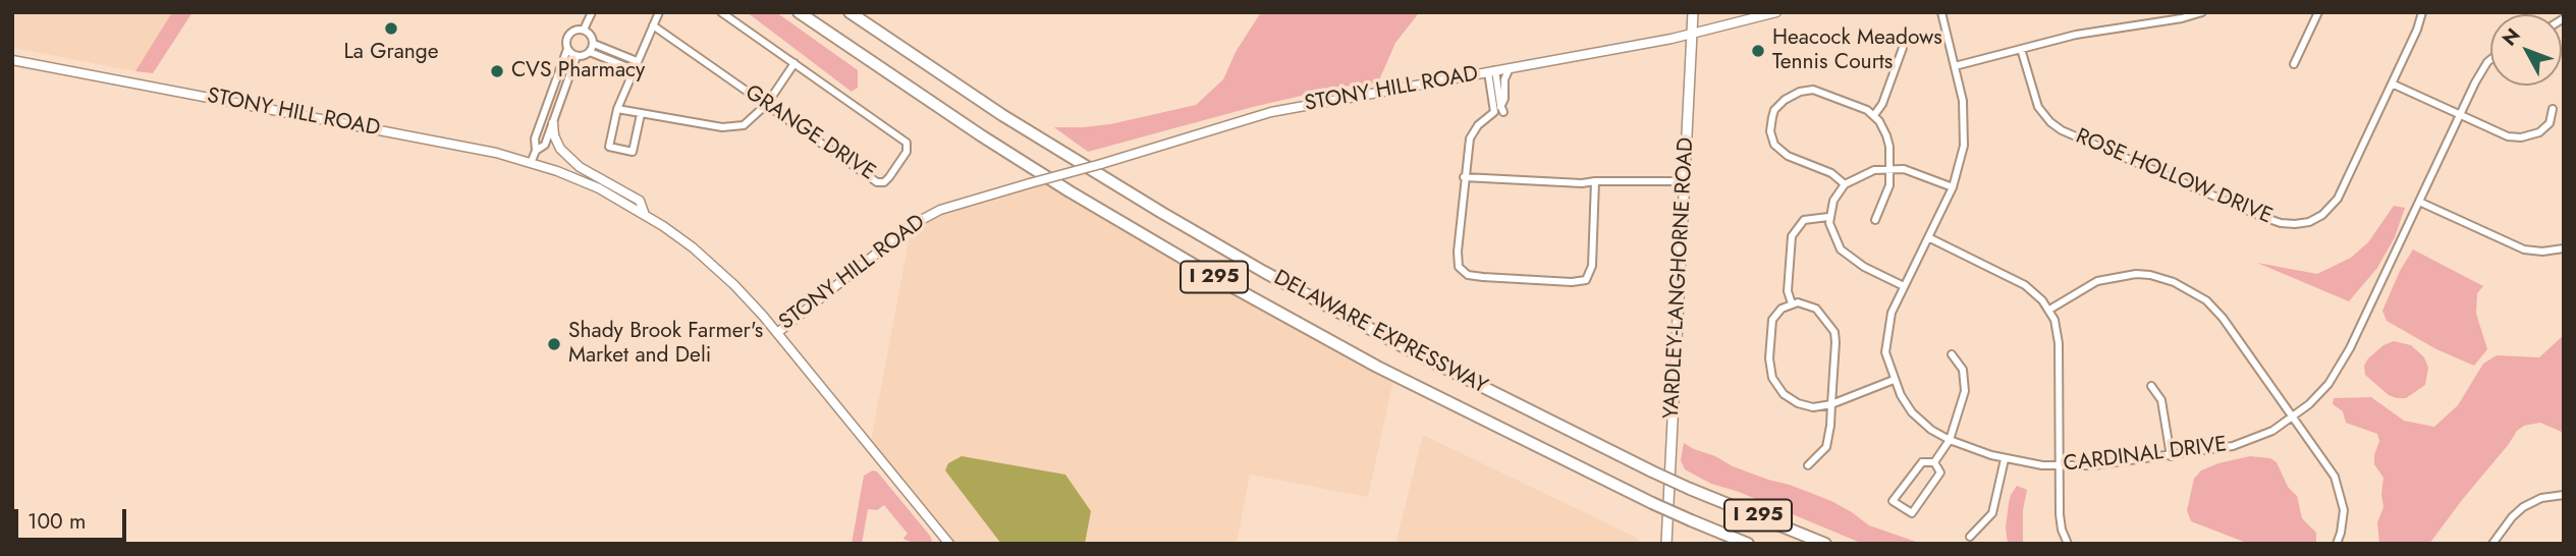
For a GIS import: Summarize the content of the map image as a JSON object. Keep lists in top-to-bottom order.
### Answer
{
  "streets": {
    "highway": ["I 295", "DELAWARE EXPRESSWAY"],
    "main road": ["YARDLEY-LANGHORNE ROAD"],
    "street": [
      "STONY HILL ROAD",
      "GRANGE DRIVE",
      "ROSE HOLLOW DRIVE",
      "CARDINAL DRIVE"
    ]
  },
  "crossings": [
    ["STONY HILL ROAD", "YARDLEY-LANGHORNE ROAD"]
  ],
  "places": [
    "La Grange",
    "Heacock Meadows Tennis Courts",
    "CVS Pharmacy",
    "Shady Brook Farmer's Market and Deli"
  ],
  "scale_bar": "100 m",
  "north": "top left"
}
